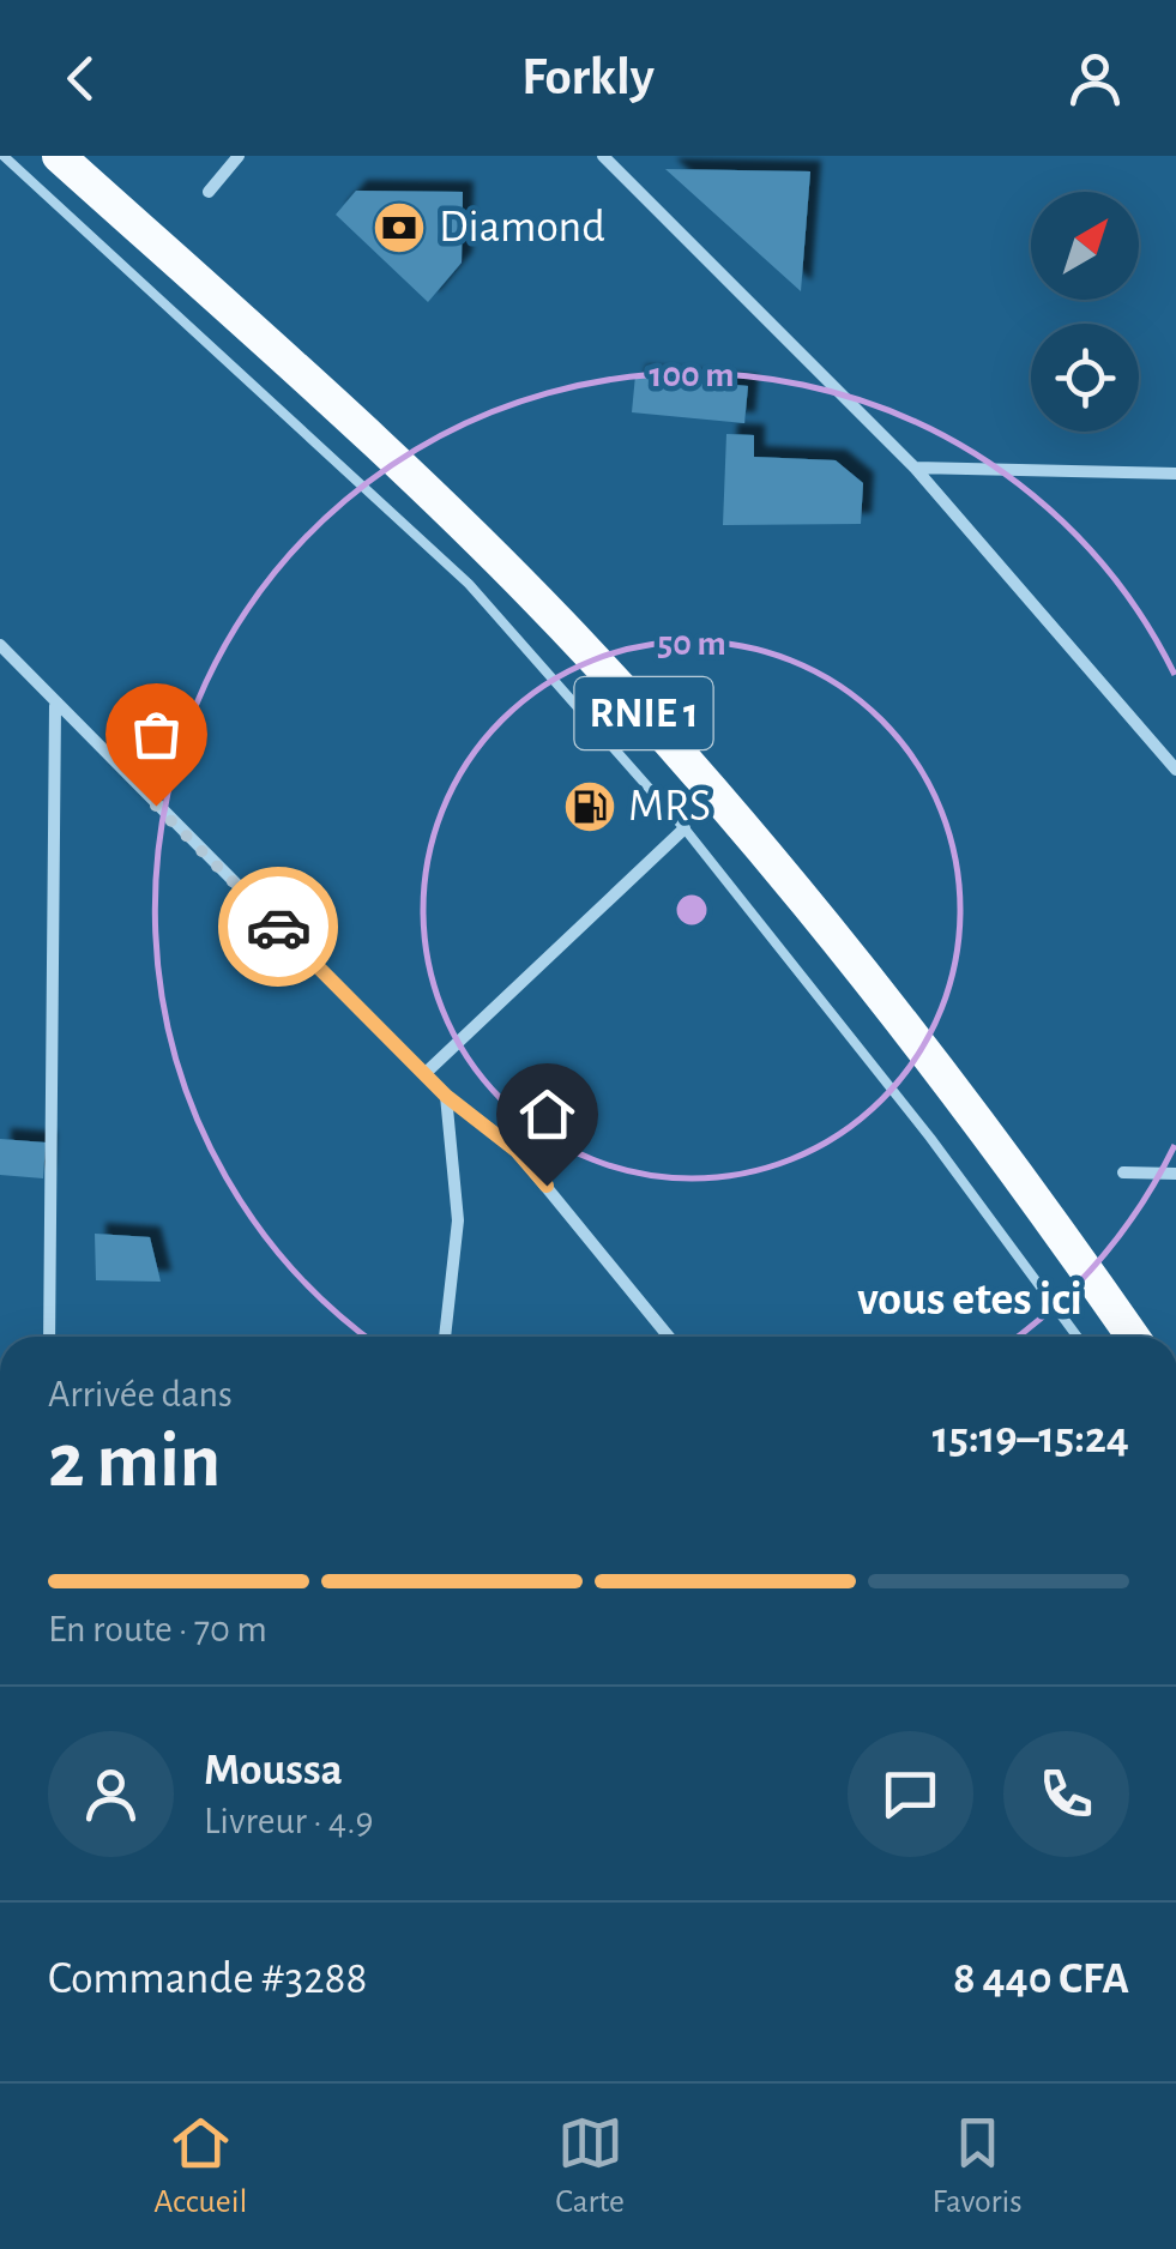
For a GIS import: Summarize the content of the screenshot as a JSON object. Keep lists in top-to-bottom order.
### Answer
{
  "streets": {
    "highway": ["RNIE 1"]
  },
  "districts": ["vous etes ici"],
  "places": {
    "bank": ["Diamond"],
    "fuel station": ["MRS"]
  },
  "north": "top right",
  "page": {
    "header": "Forkly",
    "heading": ["2 min", "Arrivée dans", "15:19–15:24"],
    "panel": [
      "Moussa",
      "Livreur · 4.9",
      "Commande #3288",
      "8 440 CFA"
    ],
    "bar": "En route · 70 m",
    "tabs": ["Accueil", "Carte", "Favoris"]
  },
  "rings": ["100 m", "50 m"]
}
